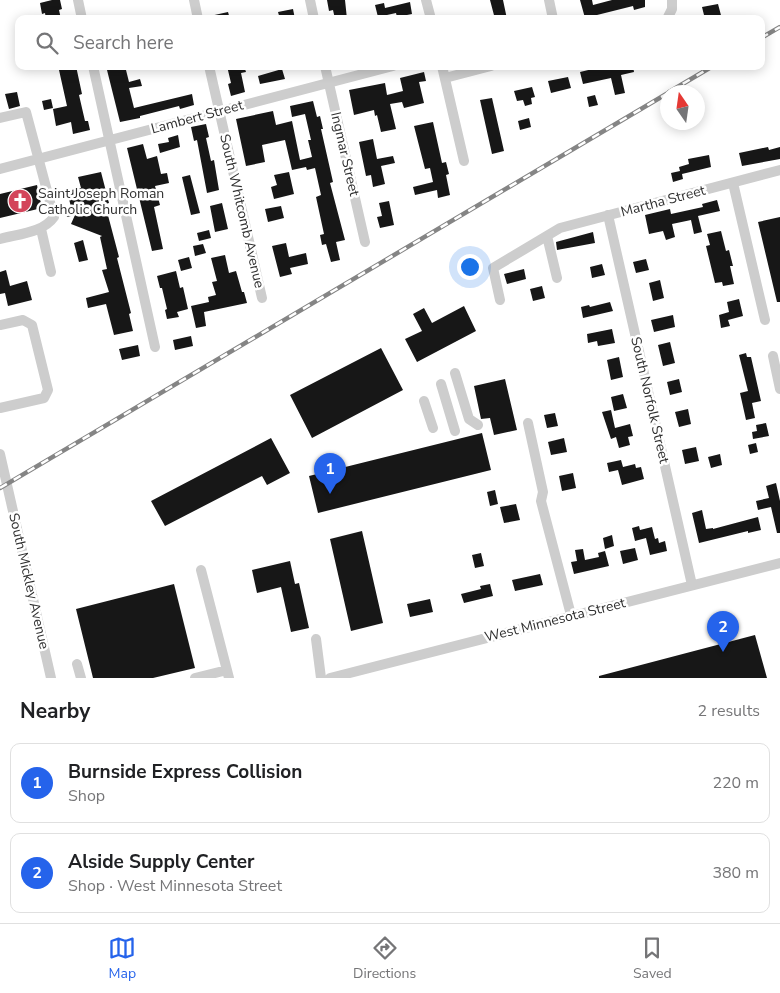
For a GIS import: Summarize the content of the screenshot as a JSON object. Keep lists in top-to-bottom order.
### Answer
{
  "streets": {
    "street": [
      "Lambert Street",
      "Ingmar Street",
      "Martha Street",
      "South Whitcomb Avenue",
      "South Norfolk Street",
      "South Mickley Avenue",
      "West Minnesota Street"
    ]
  },
  "crossings": [
    ["Lambert Street", "Ingmar Street"],
    ["Lambert Street", "South Whitcomb Avenue"],
    ["Martha Street", "South Norfolk Street"],
    ["South Norfolk Street", "West Minnesota Street"]
  ],
  "places": {
    "church": ["Saint Joseph Roman Catholic Church"]
  },
  "north": "top",
  "page": {
    "search": "Search here",
    "pins": ["1", "2"],
    "heading": ["Nearby", "2 results"],
    "list": [
      {
        "mark": "1",
        "name": "Burnside Express Collision",
        "note": "Shop",
        "value": "220 m"
      },
      {
        "mark": "2",
        "name": "Alside Supply Center",
        "note": "Shop · West Minnesota Street",
        "value": "380 m"
      }
    ],
    "nav": ["Map", "Directions", "Saved"]
  }
}
